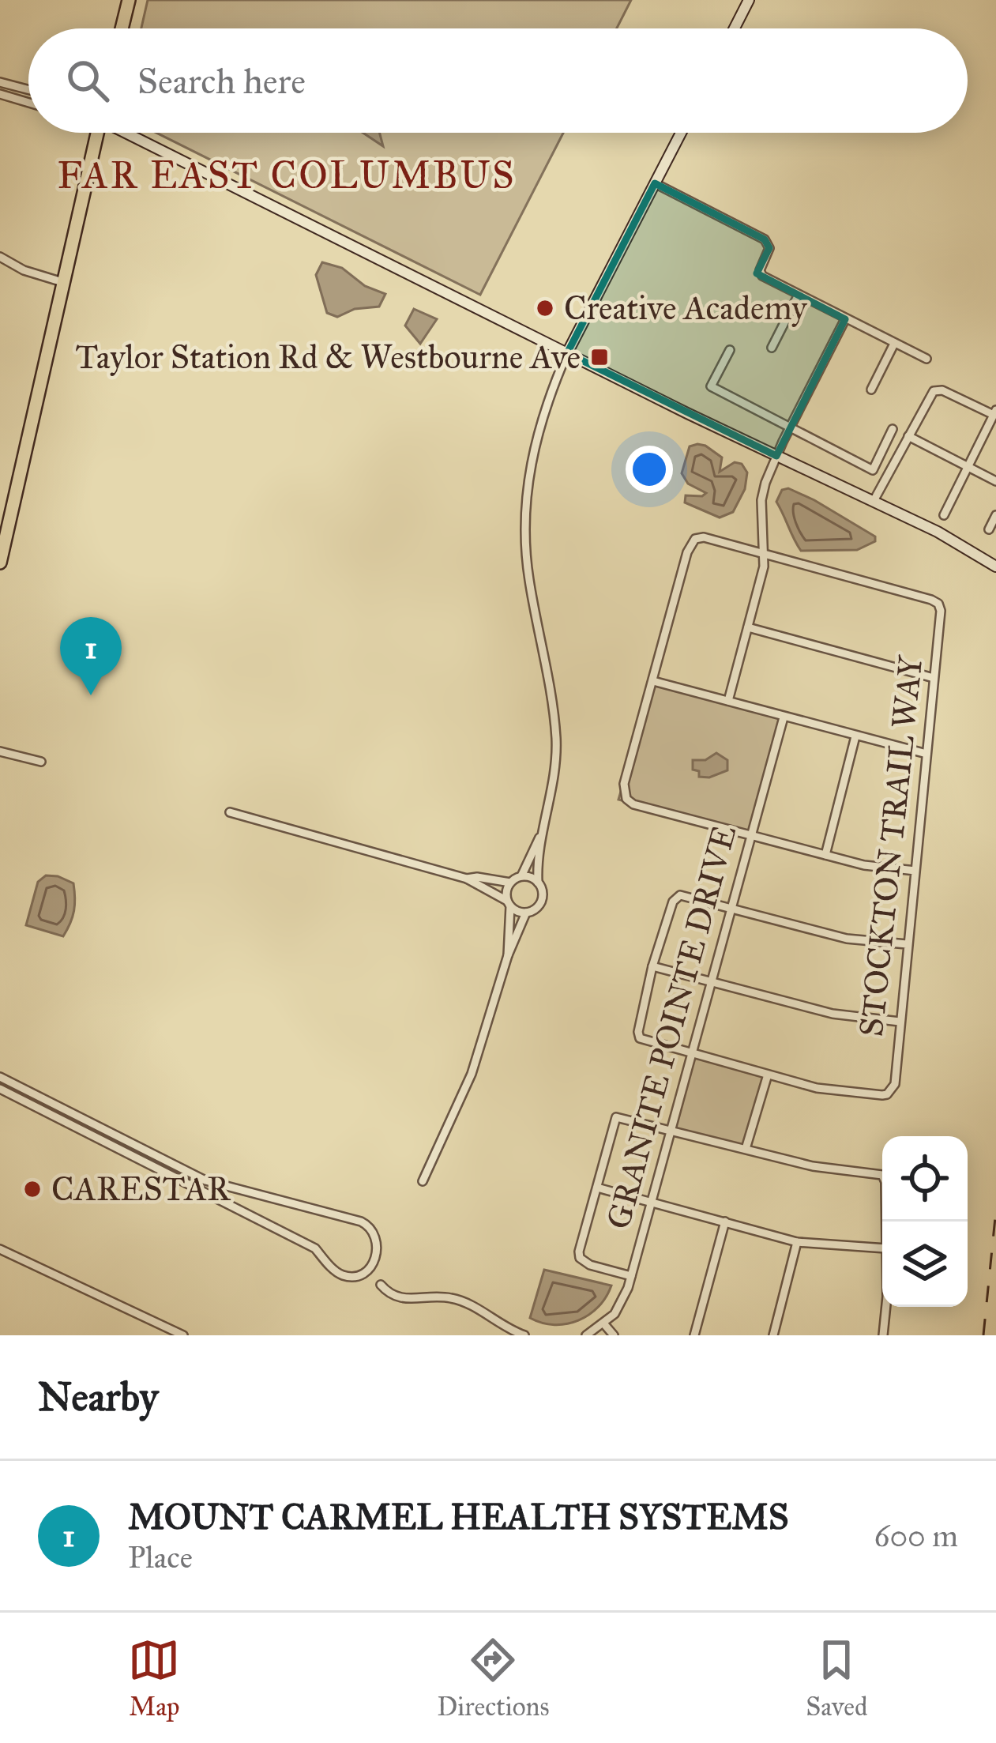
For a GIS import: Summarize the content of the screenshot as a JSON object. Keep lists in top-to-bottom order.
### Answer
{
  "streets": {
    "street": ["STOCKTON TRAIL WAY", "GRANITE POINTE DRIVE"]
  },
  "districts": ["FAR EAST COLUMBUS"],
  "places": {
    "other": ["Creative Academy", "CARESTAR"],
    "transit": ["Taylor Station Rd & Westbourne Ave"]
  },
  "page": {
    "search": "Search here",
    "pins": "1",
    "heading": "Nearby",
    "list": [
      {
        "mark": "1",
        "name": "MOUNT CARMEL HEALTH SYSTEMS",
        "note": "Place",
        "value": "600 m"
      }
    ],
    "nav": ["Map", "Directions", "Saved"]
  }
}
